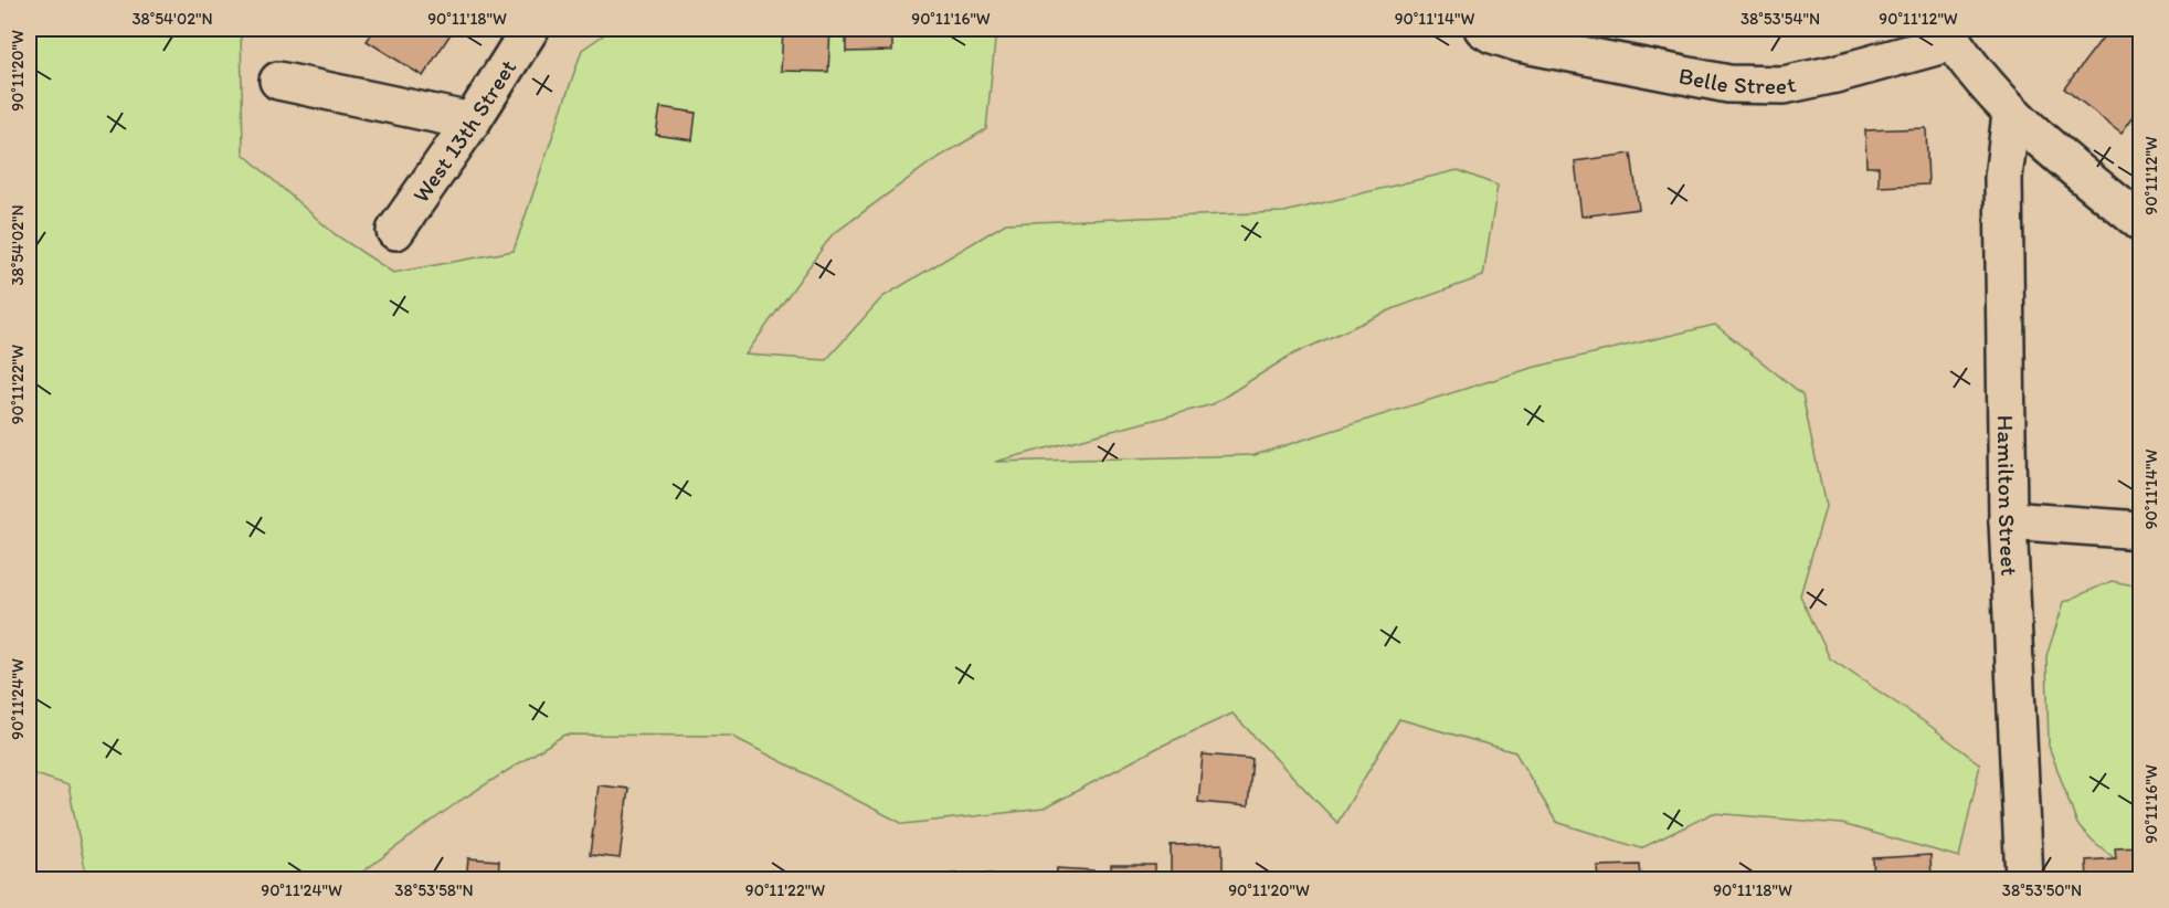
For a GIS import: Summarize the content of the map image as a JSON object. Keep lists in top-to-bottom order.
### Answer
{
  "streets": {
    "street": ["Belle Street", "West 13th Street", "Hamilton Street"]
  },
  "crossings": [
    ["Belle Street", "Hamilton Street"]
  ],
  "coordinates": [
    "38°54'02\"N",
    "90°11'18\"W",
    "90°11'16\"W",
    "90°11'14\"W",
    "38°53'54\"N",
    "90°11'12\"W",
    "90°11'20\"W",
    "90°11'22\"W",
    "90°11'24\"W",
    "38°53'58\"N",
    "38°53'50\"N"
  ]
}
